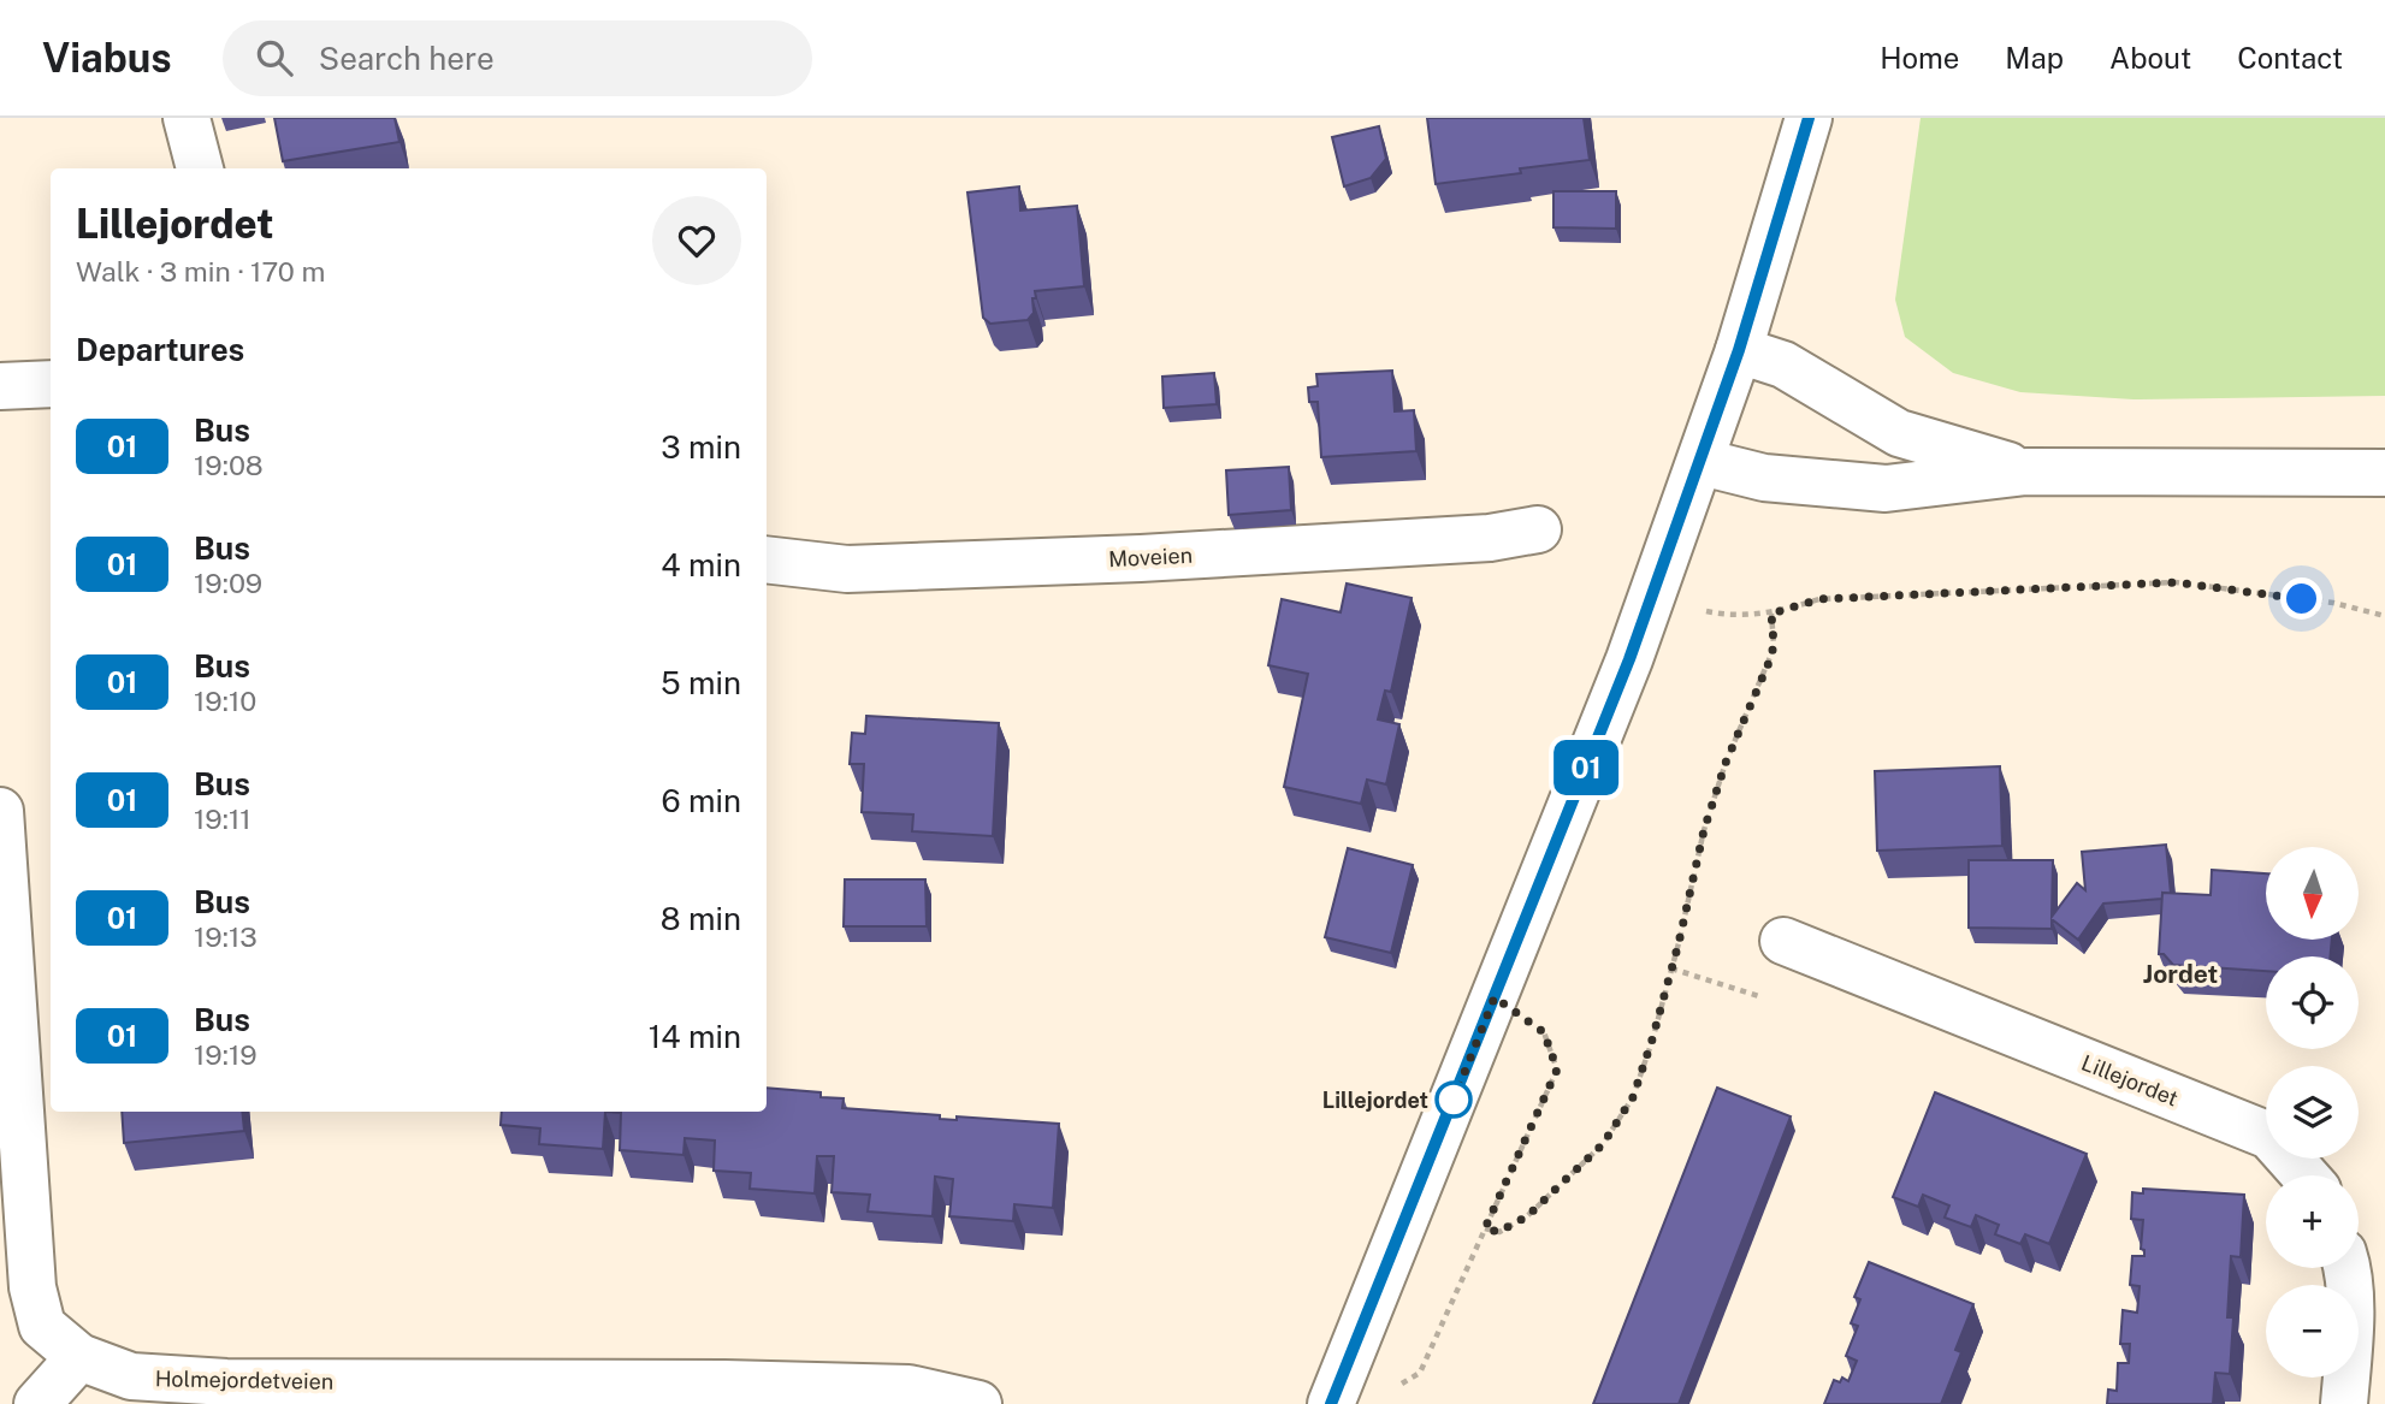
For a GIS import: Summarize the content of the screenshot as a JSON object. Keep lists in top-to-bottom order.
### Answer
{
  "streets": {
    "street": ["Moveien", "Lillejordet", "Holmejordetveien"]
  },
  "districts": ["Jordet"],
  "places": ["Lillejordet"],
  "lines": ["bus line 01"],
  "north": "bottom",
  "page": {
    "header": "Viabus",
    "search": "Search here",
    "nav": [
      "Home",
      "Map",
      "About",
      "Contact"
    ],
    "on_map": "01",
    "heading": [
      ["Lillejordet", "Walk · 3 min · 170 m"],
      "Departures"
    ],
    "list": [
      {
        "mark": "01",
        "name": "Bus",
        "note": "19:08",
        "value": "3 min"
      },
      {
        "mark": "01",
        "name": "Bus",
        "note": "19:09",
        "value": "4 min"
      },
      {
        "mark": "01",
        "name": "Bus",
        "note": "19:10",
        "value": "5 min"
      },
      {
        "mark": "01",
        "name": "Bus",
        "note": "19:11",
        "value": "6 min"
      },
      {
        "mark": "01",
        "name": "Bus",
        "note": "19:13",
        "value": "8 min"
      },
      {
        "mark": "01",
        "name": "Bus",
        "note": "19:19",
        "value": "14 min"
      }
    ],
    "map_buttons": ["+", "−"]
  }
}
